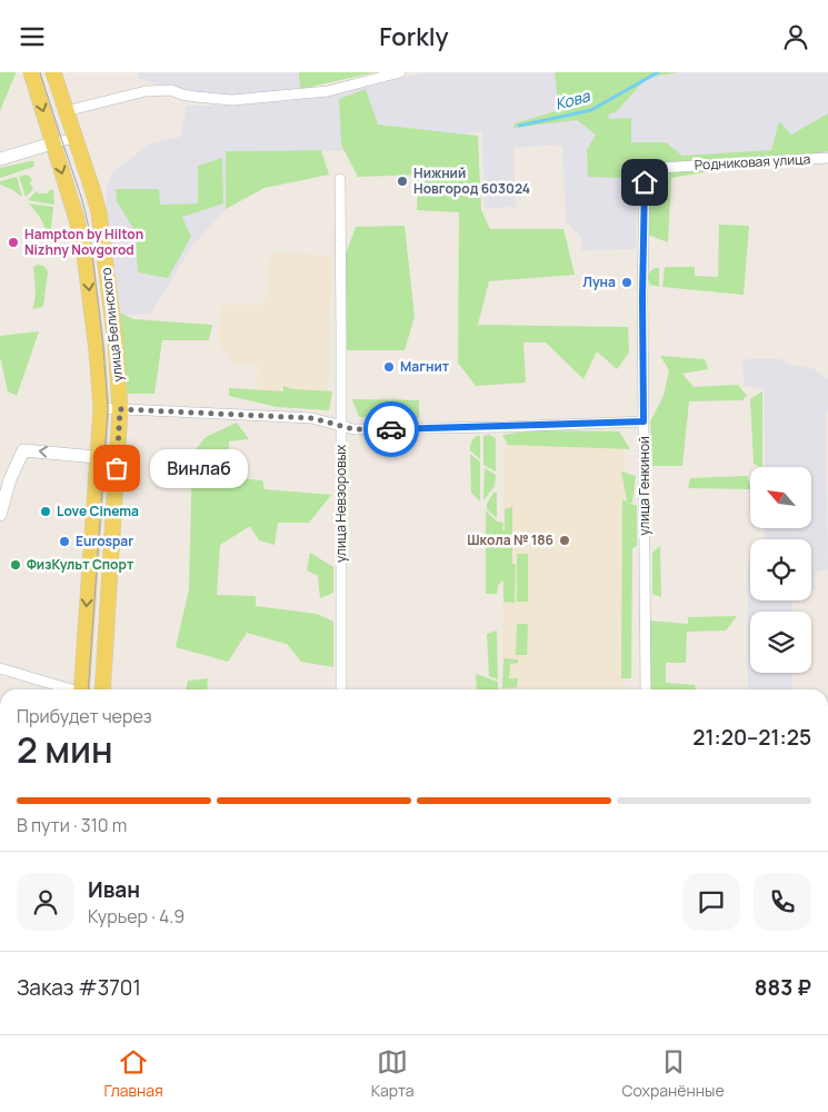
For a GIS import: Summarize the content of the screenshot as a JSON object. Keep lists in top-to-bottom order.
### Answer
{
  "streets": {
    "main road": ["улица Белинского"],
    "street": ["Родниковая улица", "улица Генкиной", "улица Невзоровых"]
  },
  "crossings": [
    ["Родниковая улица", "улица Генкиной"]
  ],
  "water": ["Кова"],
  "places": [
    "Нижний Новгород 603024",
    "Hampton by Hilton Nizhny Novgorod",
    "Луна",
    "Магнит",
    "Винлаб",
    "Love Cinema",
    "Школа № 186",
    "Eurospar",
    "ФизКульт Спорт"
  ],
  "north": "top left",
  "page": {
    "header": "Forkly",
    "bubble": "Винлаб",
    "heading": ["2 мин", "Прибудет через", "21:20–21:25"],
    "panel": [
      "Иван",
      "Курьер · 4.9",
      "Заказ #3701",
      "883 ₽"
    ],
    "bar": "В пути · 310 m",
    "tabs": ["Главная", "Карта", "Сохранённые"]
  }
}
